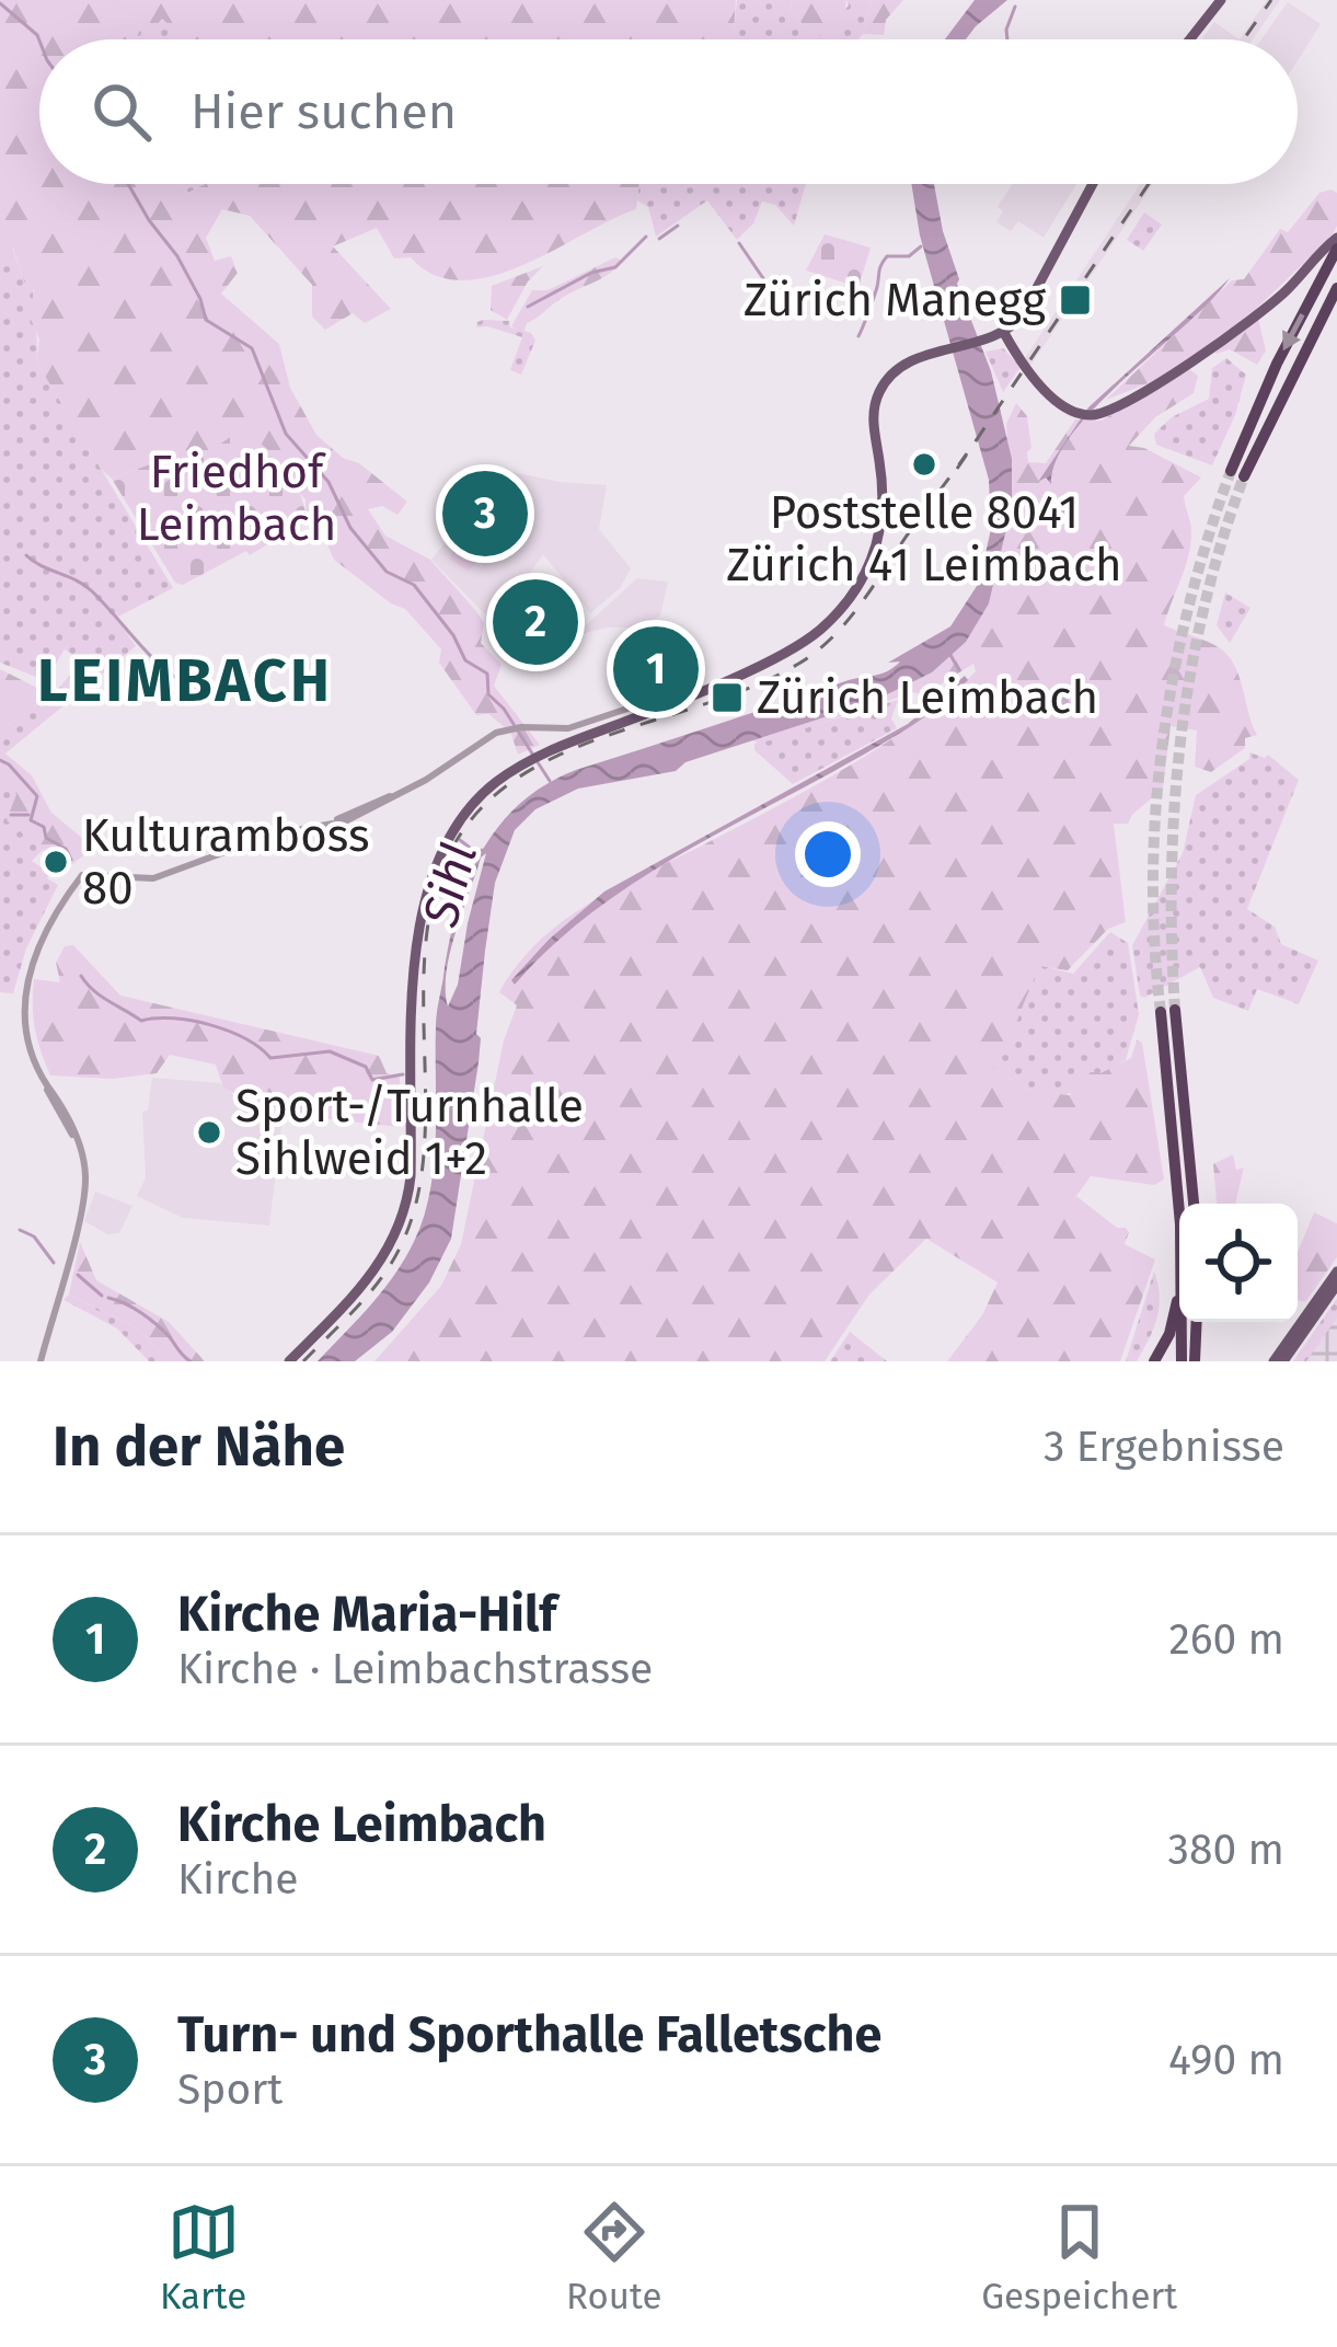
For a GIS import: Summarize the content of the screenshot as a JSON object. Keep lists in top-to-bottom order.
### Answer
{
  "districts": ["LEIMBACH"],
  "water": ["Sihl"],
  "parks": ["Friedhof Leimbach"],
  "places": {
    "transit": ["Zürich Manegg", "Zürich Leimbach"],
    "other": ["Poststelle 8041 Zürich 41 Leimbach", "Kulturamboss 80", "Sport-/Turnhalle Sihlweid 1+2"]
  },
  "page": {
    "search": "Hier suchen",
    "pins": ["3", "2", "1"],
    "heading": ["In der Nähe", "3 Ergebnisse"],
    "list": [
      {
        "mark": "1",
        "name": "Kirche Maria-Hilf",
        "note": "Kirche · Leimbachstrasse",
        "value": "260 m"
      },
      {
        "mark": "2",
        "name": "Kirche Leimbach",
        "note": "Kirche",
        "value": "380 m"
      },
      {
        "mark": "3",
        "name": "Turn- und Sporthalle Falletsche",
        "note": "Sport",
        "value": "490 m"
      }
    ],
    "nav": ["Karte", "Route", "Gespeichert"]
  }
}
